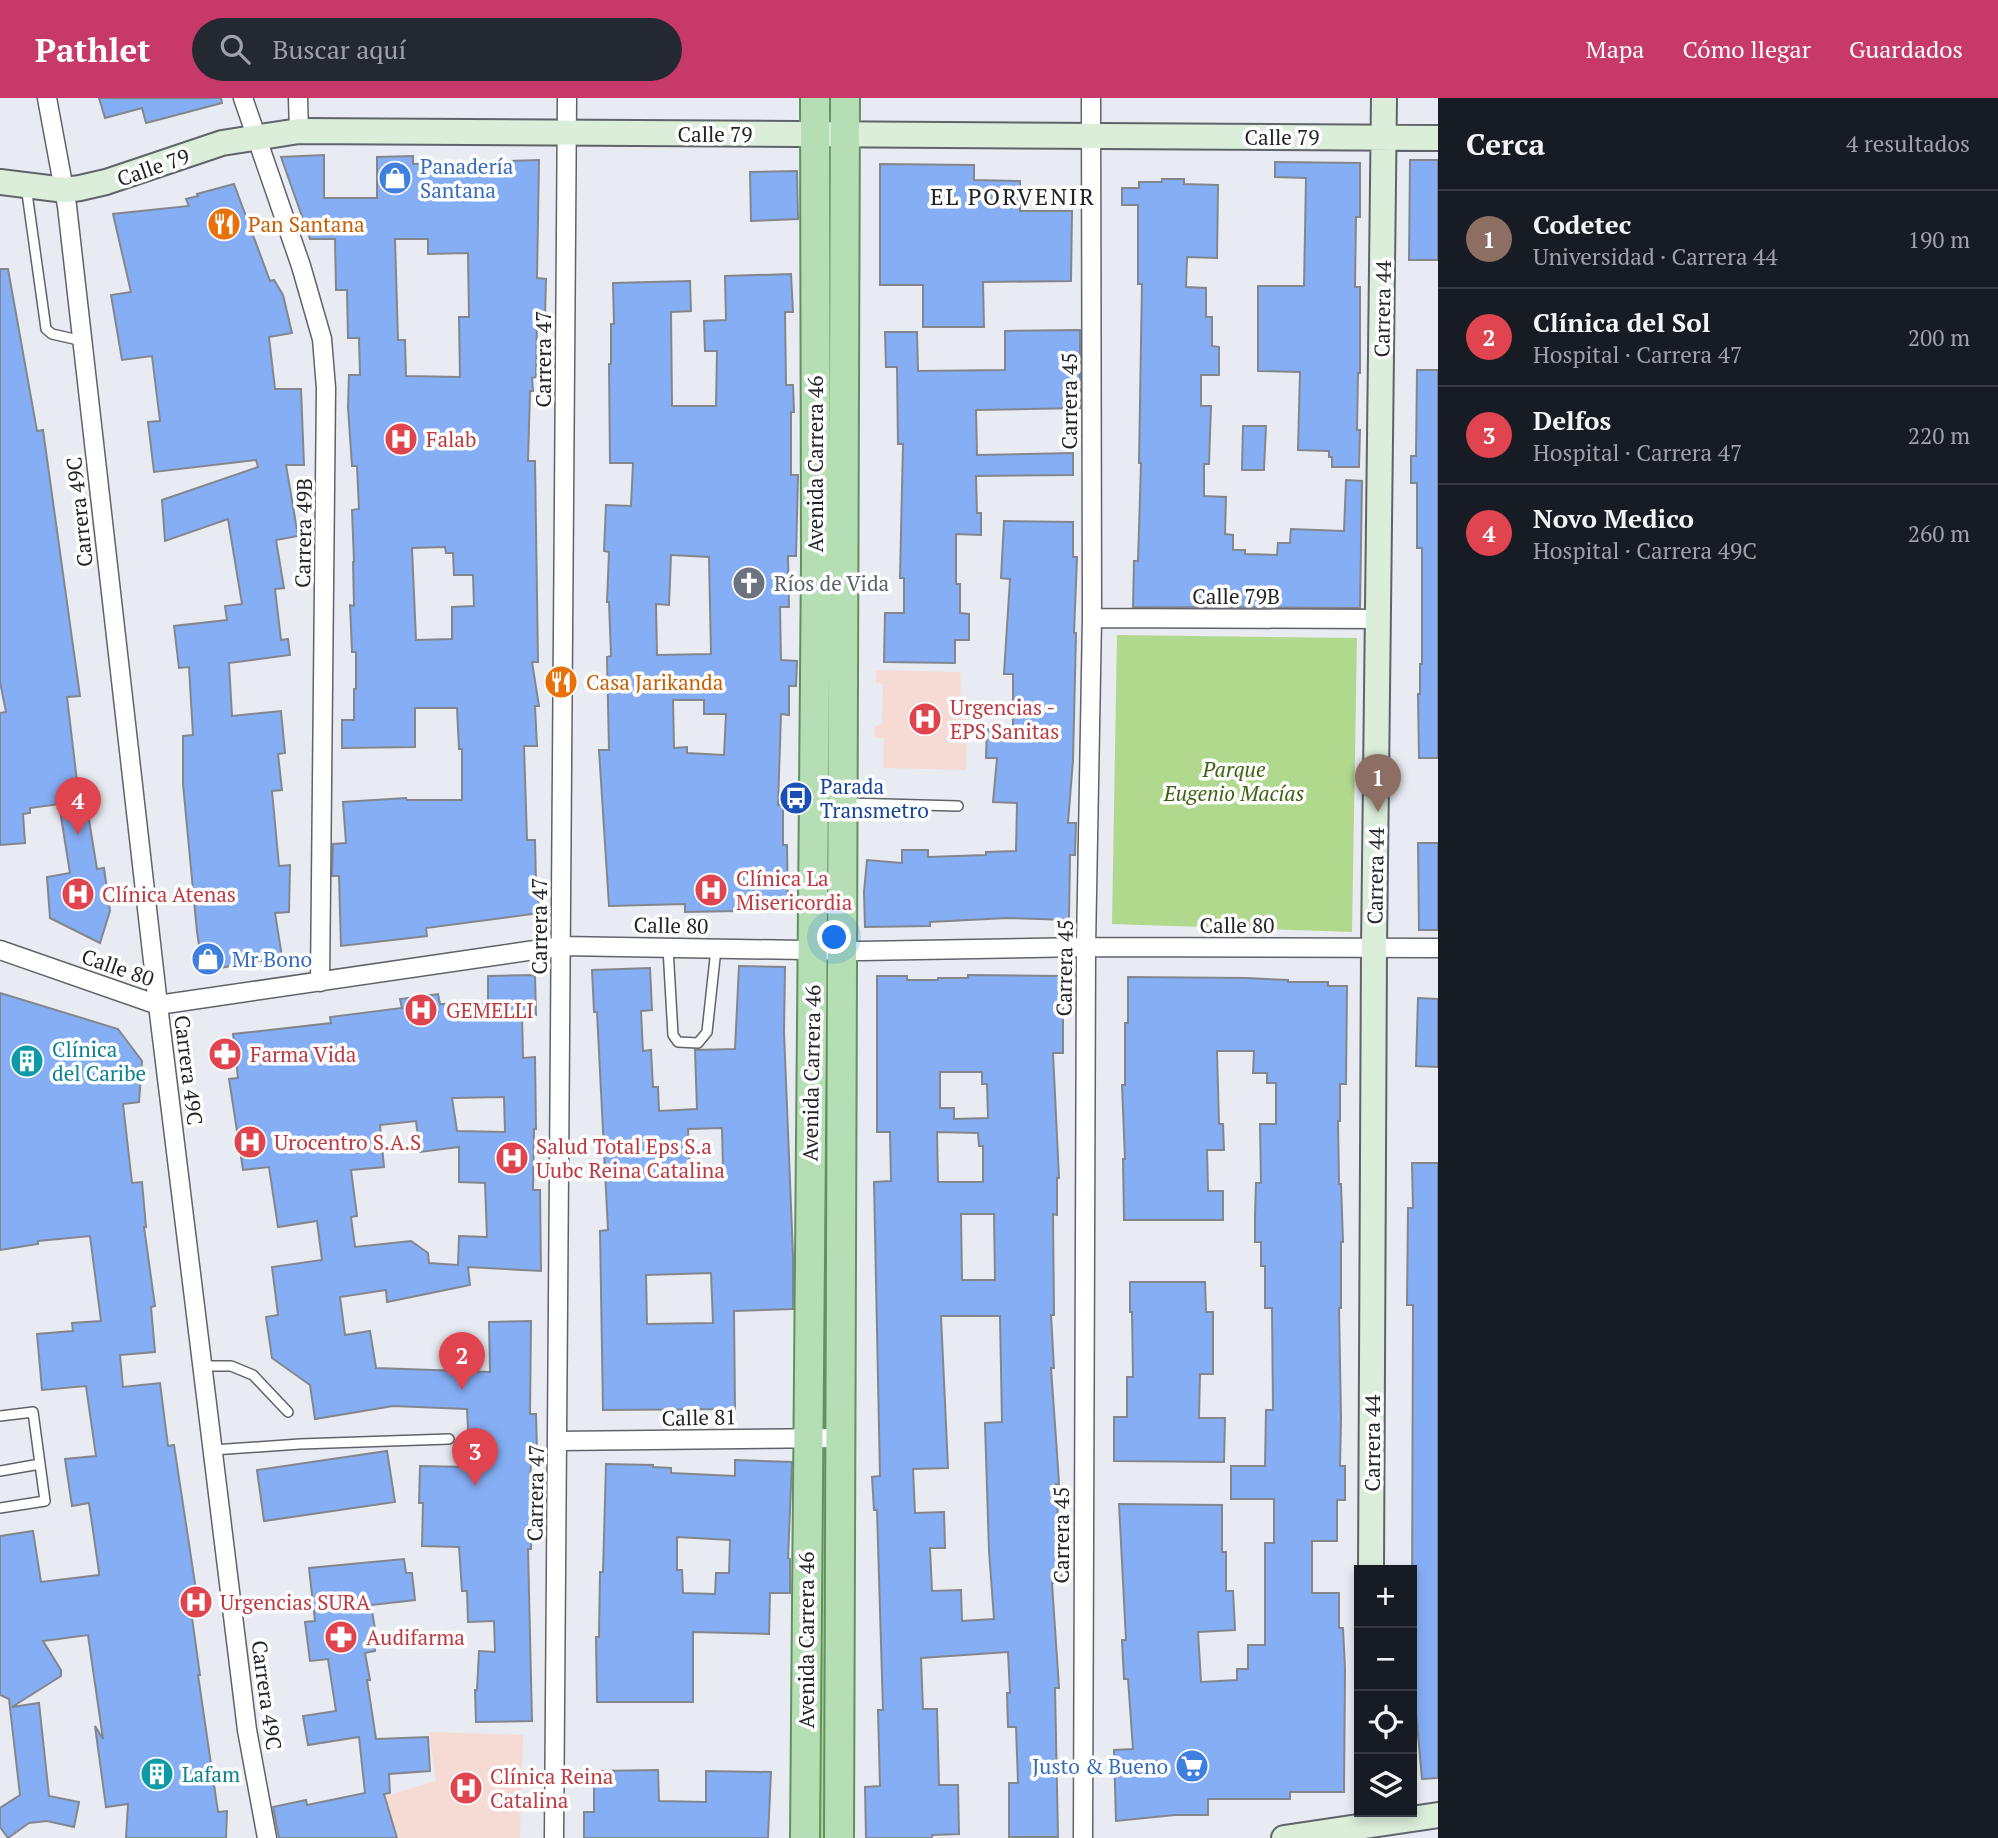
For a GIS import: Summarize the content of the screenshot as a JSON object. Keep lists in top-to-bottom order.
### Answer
{
  "streets": {
    "main road": ["Calle 79", "Carrera 44", "Avenida Carrera 46"],
    "street": [
      "Carrera 47",
      "Carrera 45",
      "Carrera 49C",
      "Carrera 49B",
      "Calle 79B",
      "Calle 80",
      "Calle 81"
    ]
  },
  "crossings": [
    ["Calle 79", "Carrera 44"],
    ["Calle 79", "Carrera 47"],
    ["Calle 79", "Carrera 45"],
    ["Calle 79", "Avenida Carrera 46"],
    ["Calle 79", "Carrera 49C"],
    ["Calle 79", "Carrera 49B"],
    ["Carrera 44", "Calle 79B"],
    ["Carrera 44", "Calle 80"],
    ["Carrera 47", "Calle 80"],
    ["Carrera 47", "Calle 81"],
    ["Carrera 45", "Calle 79B"],
    ["Carrera 45", "Calle 80"],
    ["Avenida Carrera 46", "Calle 80"],
    ["Avenida Carrera 46", "Calle 81"],
    ["Carrera 49C", "Calle 80"],
    ["Carrera 49B", "Calle 80"]
  ],
  "districts": ["EL PORVENIR"],
  "parks": ["Parque Eugenio Macías"],
  "places": {
    "shop": ["Panadería Santana", "Mr Bono"],
    "restaurant": ["Pan Santana", "Casa Jarikanda"],
    "hospital": [
      "Falab",
      "Urgencias - EPS Sanitas",
      "Clínica La Misericordia",
      "Clínica Atenas",
      "GEMELLI",
      "Urocentro S.A.S",
      "Salud Total Eps S.a Uubc Reina Catalina",
      "Urgencias SURA",
      "Clínica Reina Catalina"
    ],
    "church": ["Ríos de Vida"],
    "bus stop": ["Parada Transmetro"],
    "pharmacy": ["Farma Vida", "Audifarma"],
    "building": ["Clínica del Caribe", "Lafam"],
    "supermarket": ["Justo & Bueno"]
  },
  "page": {
    "header": "Pathlet",
    "search": "Buscar aquí",
    "nav": ["Mapa", "Cómo llegar", "Guardados"],
    "heading": ["Cerca", "4 resultados"],
    "list": [
      {
        "mark": "1",
        "name": "Codetec",
        "note": "Universidad · Carrera 44",
        "value": "190 m"
      },
      {
        "mark": "2",
        "name": "Clínica del Sol",
        "note": "Hospital · Carrera 47",
        "value": "200 m"
      },
      {
        "mark": "3",
        "name": "Delfos",
        "note": "Hospital · Carrera 47",
        "value": "220 m"
      },
      {
        "mark": "4",
        "name": "Novo Medico",
        "note": "Hospital · Carrera 49C",
        "value": "260 m"
      }
    ],
    "pins": [
      "1",
      "4",
      "2",
      "3"
    ],
    "map_buttons": ["+", "−"]
  }
}
